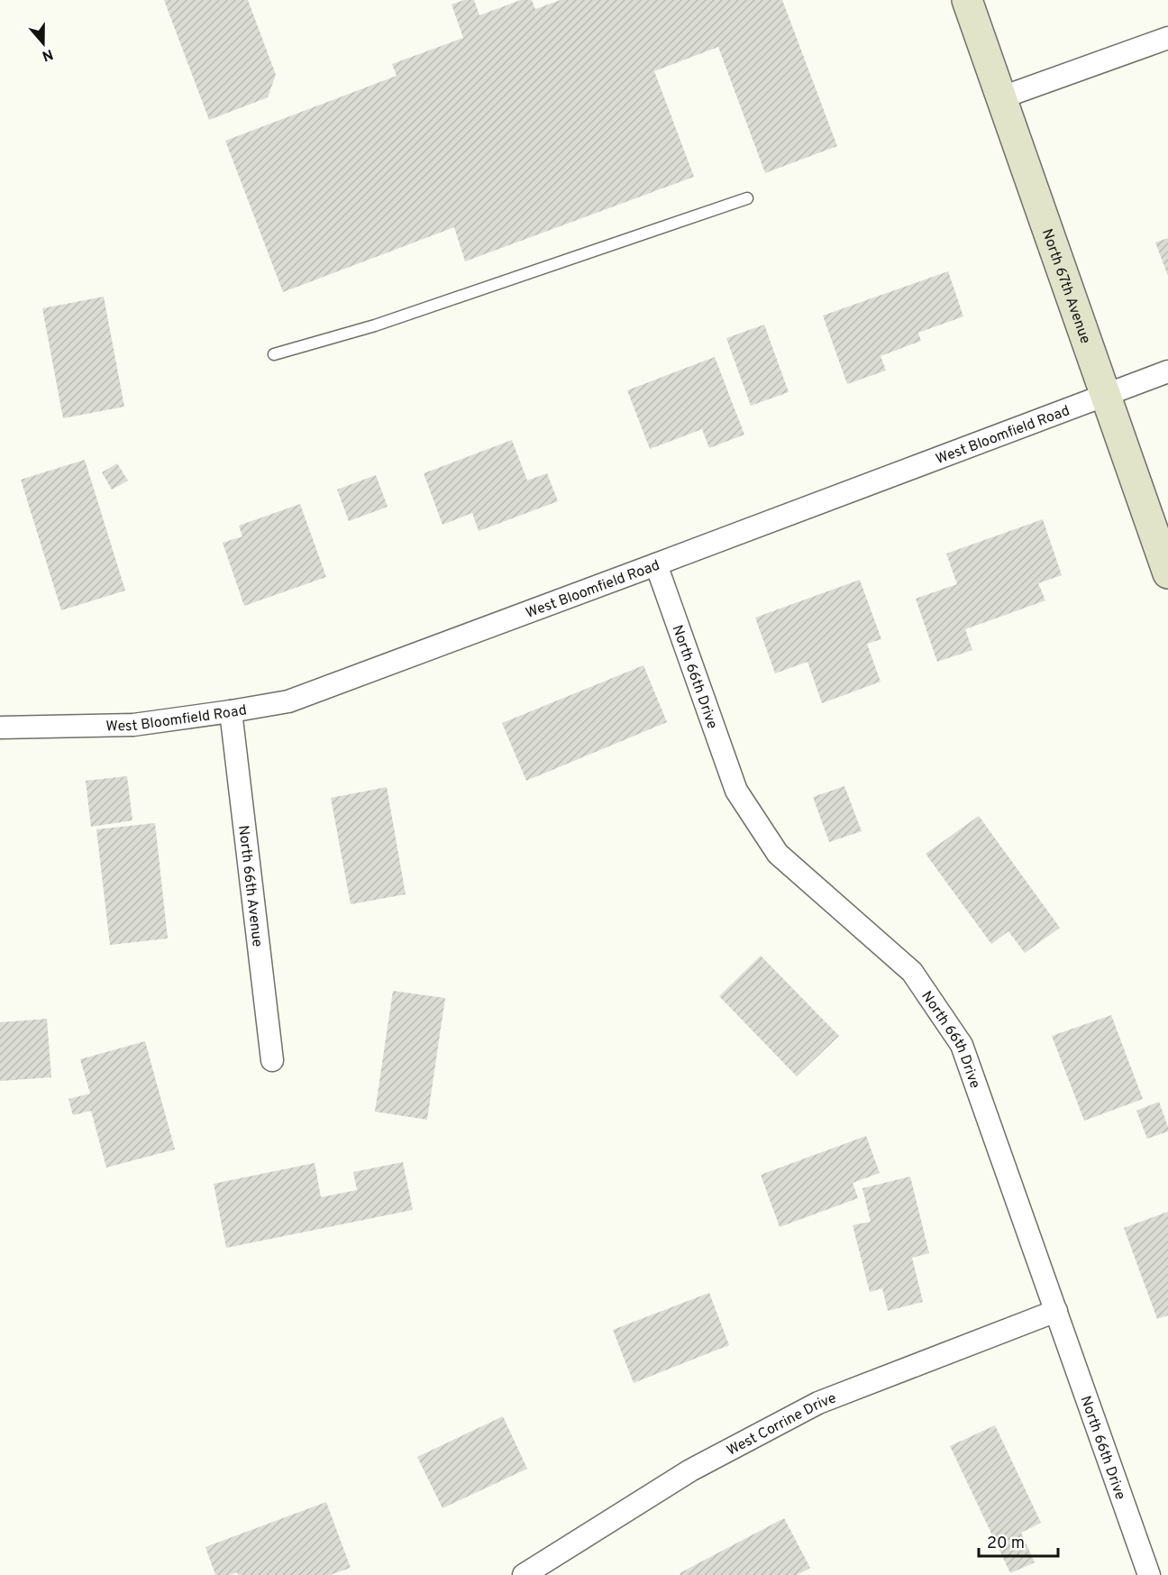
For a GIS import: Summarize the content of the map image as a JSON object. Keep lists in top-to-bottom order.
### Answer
{
  "streets": {
    "main road": ["North 67th Avenue"],
    "street": [
      "West Bloomfield Road",
      "North 66th Drive",
      "North 66th Avenue",
      "West Corrine Drive"
    ]
  },
  "crossings": [
    ["North 67th Avenue", "West Bloomfield Road"],
    ["West Bloomfield Road", "North 66th Drive"],
    ["West Bloomfield Road", "North 66th Avenue"],
    ["North 66th Drive", "West Corrine Drive"]
  ],
  "scale_bar": "20 m",
  "north": "bottom"
}
